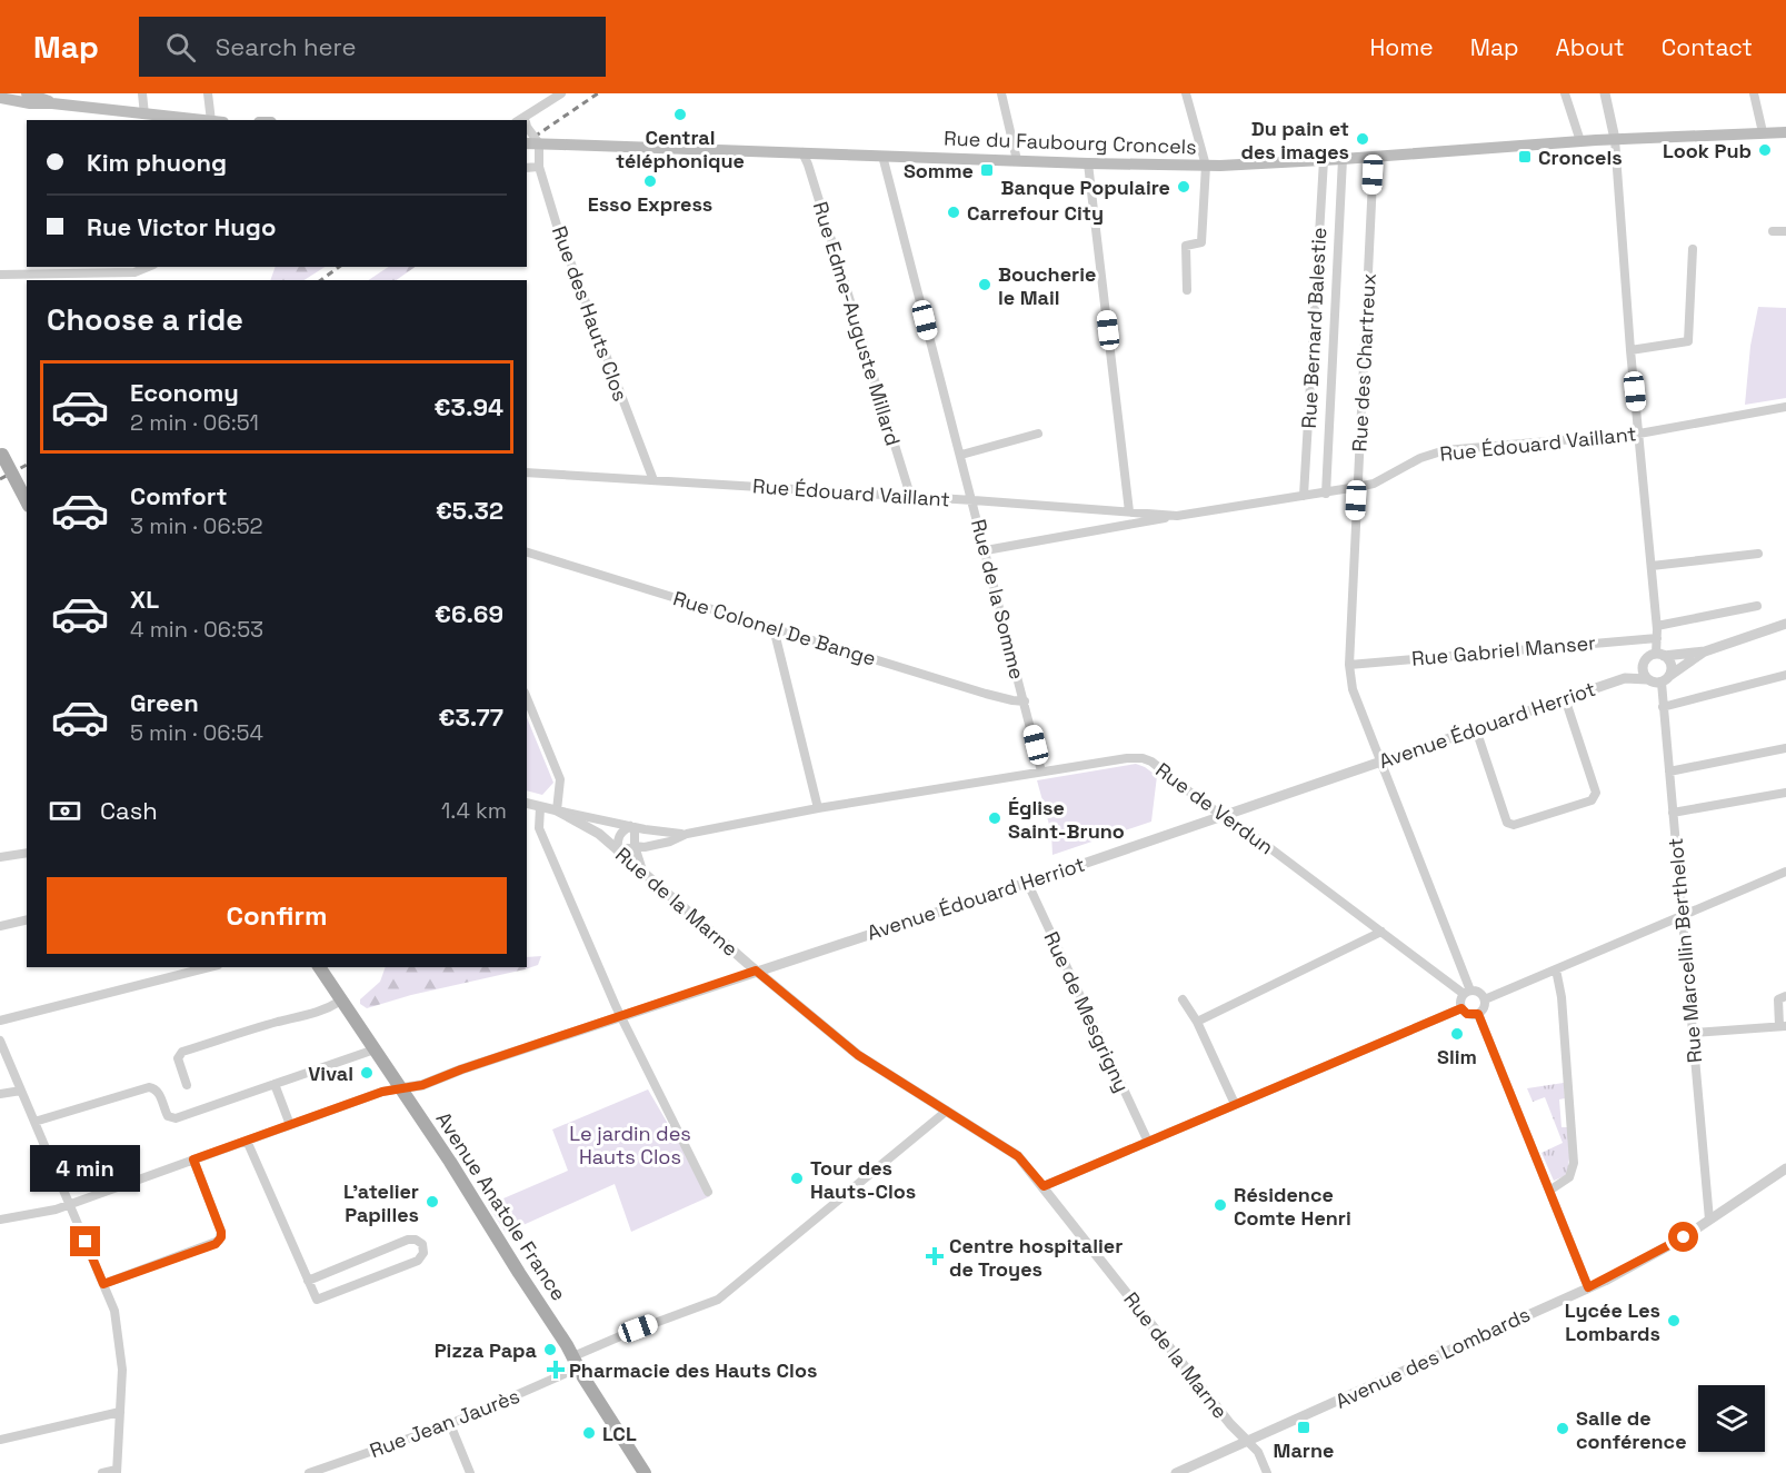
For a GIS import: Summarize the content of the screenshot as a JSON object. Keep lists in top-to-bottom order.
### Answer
{
  "streets": {
    "main road": ["Rue du Faubourg Croncels", "Avenue Anatole France"],
    "street": [
      "Rue des Hauts Clos",
      "Rue Edme-Auguste Millard",
      "Rue Bernard Balestie",
      "Rue des Chartreux",
      "Rue Édouard Vaillant",
      "Rue de la Somme",
      "Rue Colonel De Bange",
      "Rue Gabriel Manser",
      "Avenue Édouard Herriot",
      "Rue de Verdun",
      "Rue de la Marne",
      "Rue Marcellin Berthelot",
      "Rue de Mesgrigny",
      "Avenue des Lombards",
      "Rue Jean Jaurès"
    ]
  },
  "crossings": [
    ["Rue du Faubourg Croncels", "Rue des Hauts Clos"],
    ["Rue du Faubourg Croncels", "Rue Edme-Auguste Millard"],
    ["Rue du Faubourg Croncels", "Rue Bernard Balestie"],
    ["Rue du Faubourg Croncels", "Rue des Chartreux"],
    ["Rue du Faubourg Croncels", "Rue de la Somme"],
    ["Rue des Hauts Clos", "Rue Édouard Vaillant"],
    ["Rue Edme-Auguste Millard", "Rue Édouard Vaillant"],
    ["Rue Bernard Balestie", "Rue Édouard Vaillant"],
    ["Rue des Chartreux", "Rue Édouard Vaillant"],
    ["Rue des Chartreux", "Rue Gabriel Manser"],
    ["Rue des Chartreux", "Avenue Édouard Herriot"],
    ["Rue des Chartreux", "Rue de Verdun"],
    ["Rue Édouard Vaillant", "Rue de la Somme"],
    ["Rue de la Somme", "Rue Colonel De Bange"],
    ["Rue de la Somme", "Rue de Verdun"],
    ["Avenue Édouard Herriot", "Rue de Verdun"],
    ["Avenue Édouard Herriot", "Rue de la Marne"],
    ["Avenue Édouard Herriot", "Rue Marcellin Berthelot"],
    ["Avenue Édouard Herriot", "Rue de Mesgrigny"],
    ["Avenue Édouard Herriot", "Avenue Anatole France"],
    ["Rue de Verdun", "Rue de la Marne"],
    ["Rue de la Marne", "Avenue des Lombards"],
    ["Rue de la Marne", "Rue Jean Jaurès"],
    ["Rue Marcellin Berthelot", "Avenue des Lombards"],
    ["Avenue Anatole France", "Rue Jean Jaurès"]
  ],
  "parks": ["Le jardin des Hauts Clos"],
  "places": {
    "other": [
      "Central téléphonique",
      "Du pain et des images",
      "Look Pub",
      "Esso Express",
      "Banque Populaire",
      "Carrefour City",
      "Boucherie le Mail",
      "Église Saint-Bruno",
      "Slim",
      "Vival",
      "Tour des Hauts-Clos",
      "L'atelier Papilles",
      "Résidence Comte Henri",
      "Lycée Les Lombards",
      "Pizza Papa",
      "Salle de conférence",
      "LCL"
    ],
    "transit": ["Croncels", "Somme", "Marne"],
    "health": ["Centre hospitalier de Troyes", "Pharmacie des Hauts Clos"]
  },
  "page": {
    "header": "Map",
    "search": "Search here",
    "nav": [
      "Home",
      "Map",
      "About",
      "Contact"
    ],
    "banner": ["Kim phuong", "Rue Victor Hugo"],
    "heading": "Choose a ride",
    "list": [
      {
        "name": "Economy",
        "note": "2 min · 06:51",
        "value": "€3.94"
      },
      {
        "name": "Comfort",
        "note": "3 min · 06:52",
        "value": "€5.32"
      },
      {
        "name": "XL",
        "note": "4 min · 06:53",
        "value": "€6.69"
      },
      {
        "name": "Green",
        "note": "5 min · 06:54",
        "value": "€3.77"
      }
    ],
    "pay": ["Cash", "1.4 km"],
    "buttons": "Confirm",
    "bubble": "4 min"
  }
}
